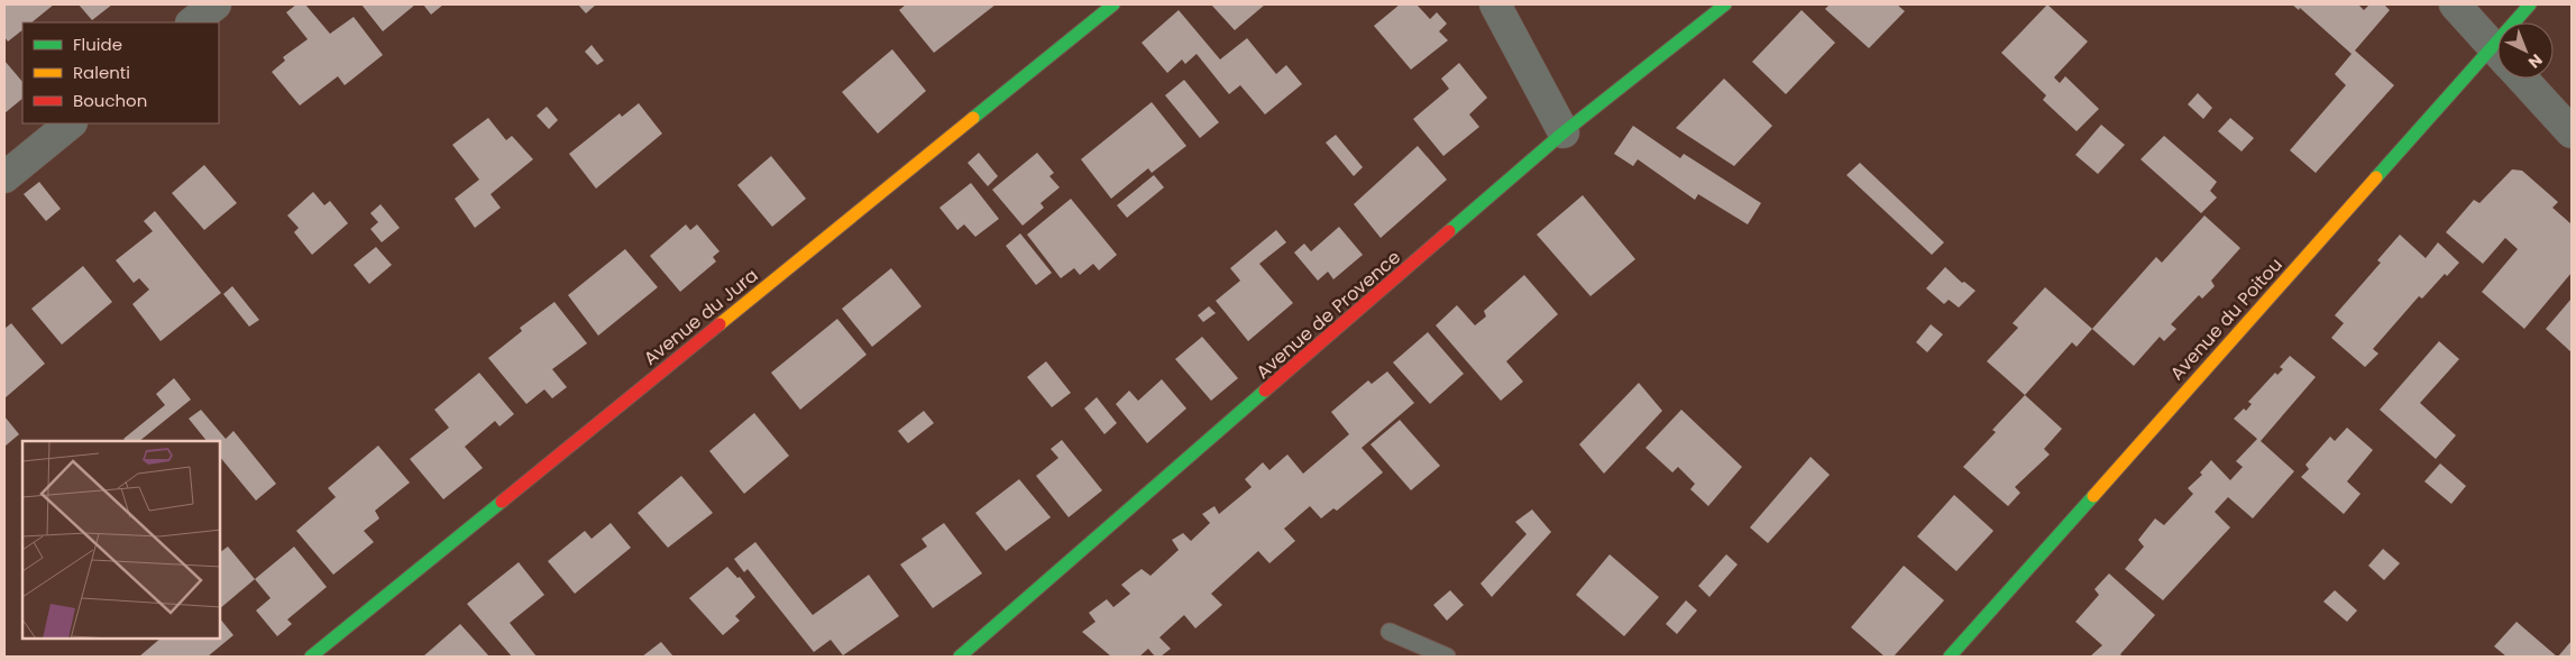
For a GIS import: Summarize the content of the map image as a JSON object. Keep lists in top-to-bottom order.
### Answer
{
  "streets": {
    "street": ["Avenue de Provence", "Avenue du Jura", "Avenue du Poitou"]
  },
  "legend": ["Fluide", "Ralenti", "Bouchon"],
  "north": "bottom right"
}
